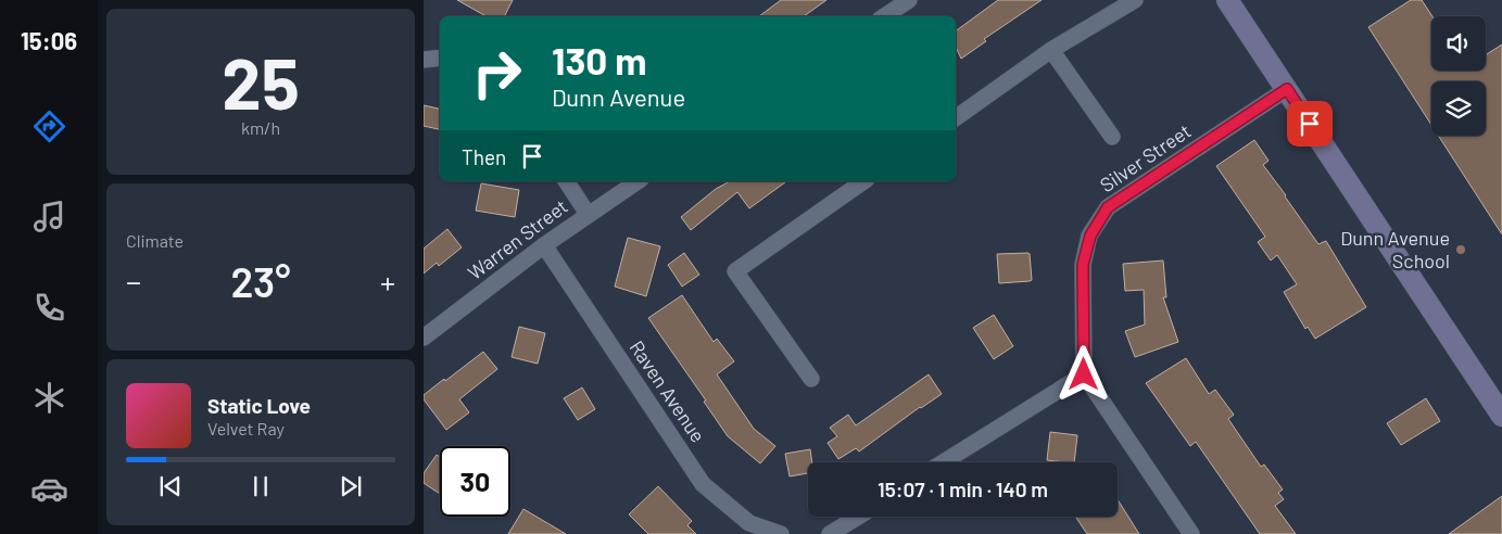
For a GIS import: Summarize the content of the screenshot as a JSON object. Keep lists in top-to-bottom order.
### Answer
{
  "streets": {
    "street": ["Silver Street", "Warren Street", "Raven Avenue"]
  },
  "crossings": [
    ["Warren Street", "Raven Avenue"]
  ],
  "places": ["Dunn Avenue School"],
  "page": {
    "tabs": "15:06",
    "tile": [
      ["25", "km/h"],
      "Climate"
    ],
    "turn": ["130 m", "Dunn Avenue"],
    "then": "Then",
    "heat": ["−", "23°", "+"],
    "song": ["Static Love", "Velvet Ray"],
    "limit": "30",
    "trip": "15:07 · 1 min · 140 m"
  }
}
